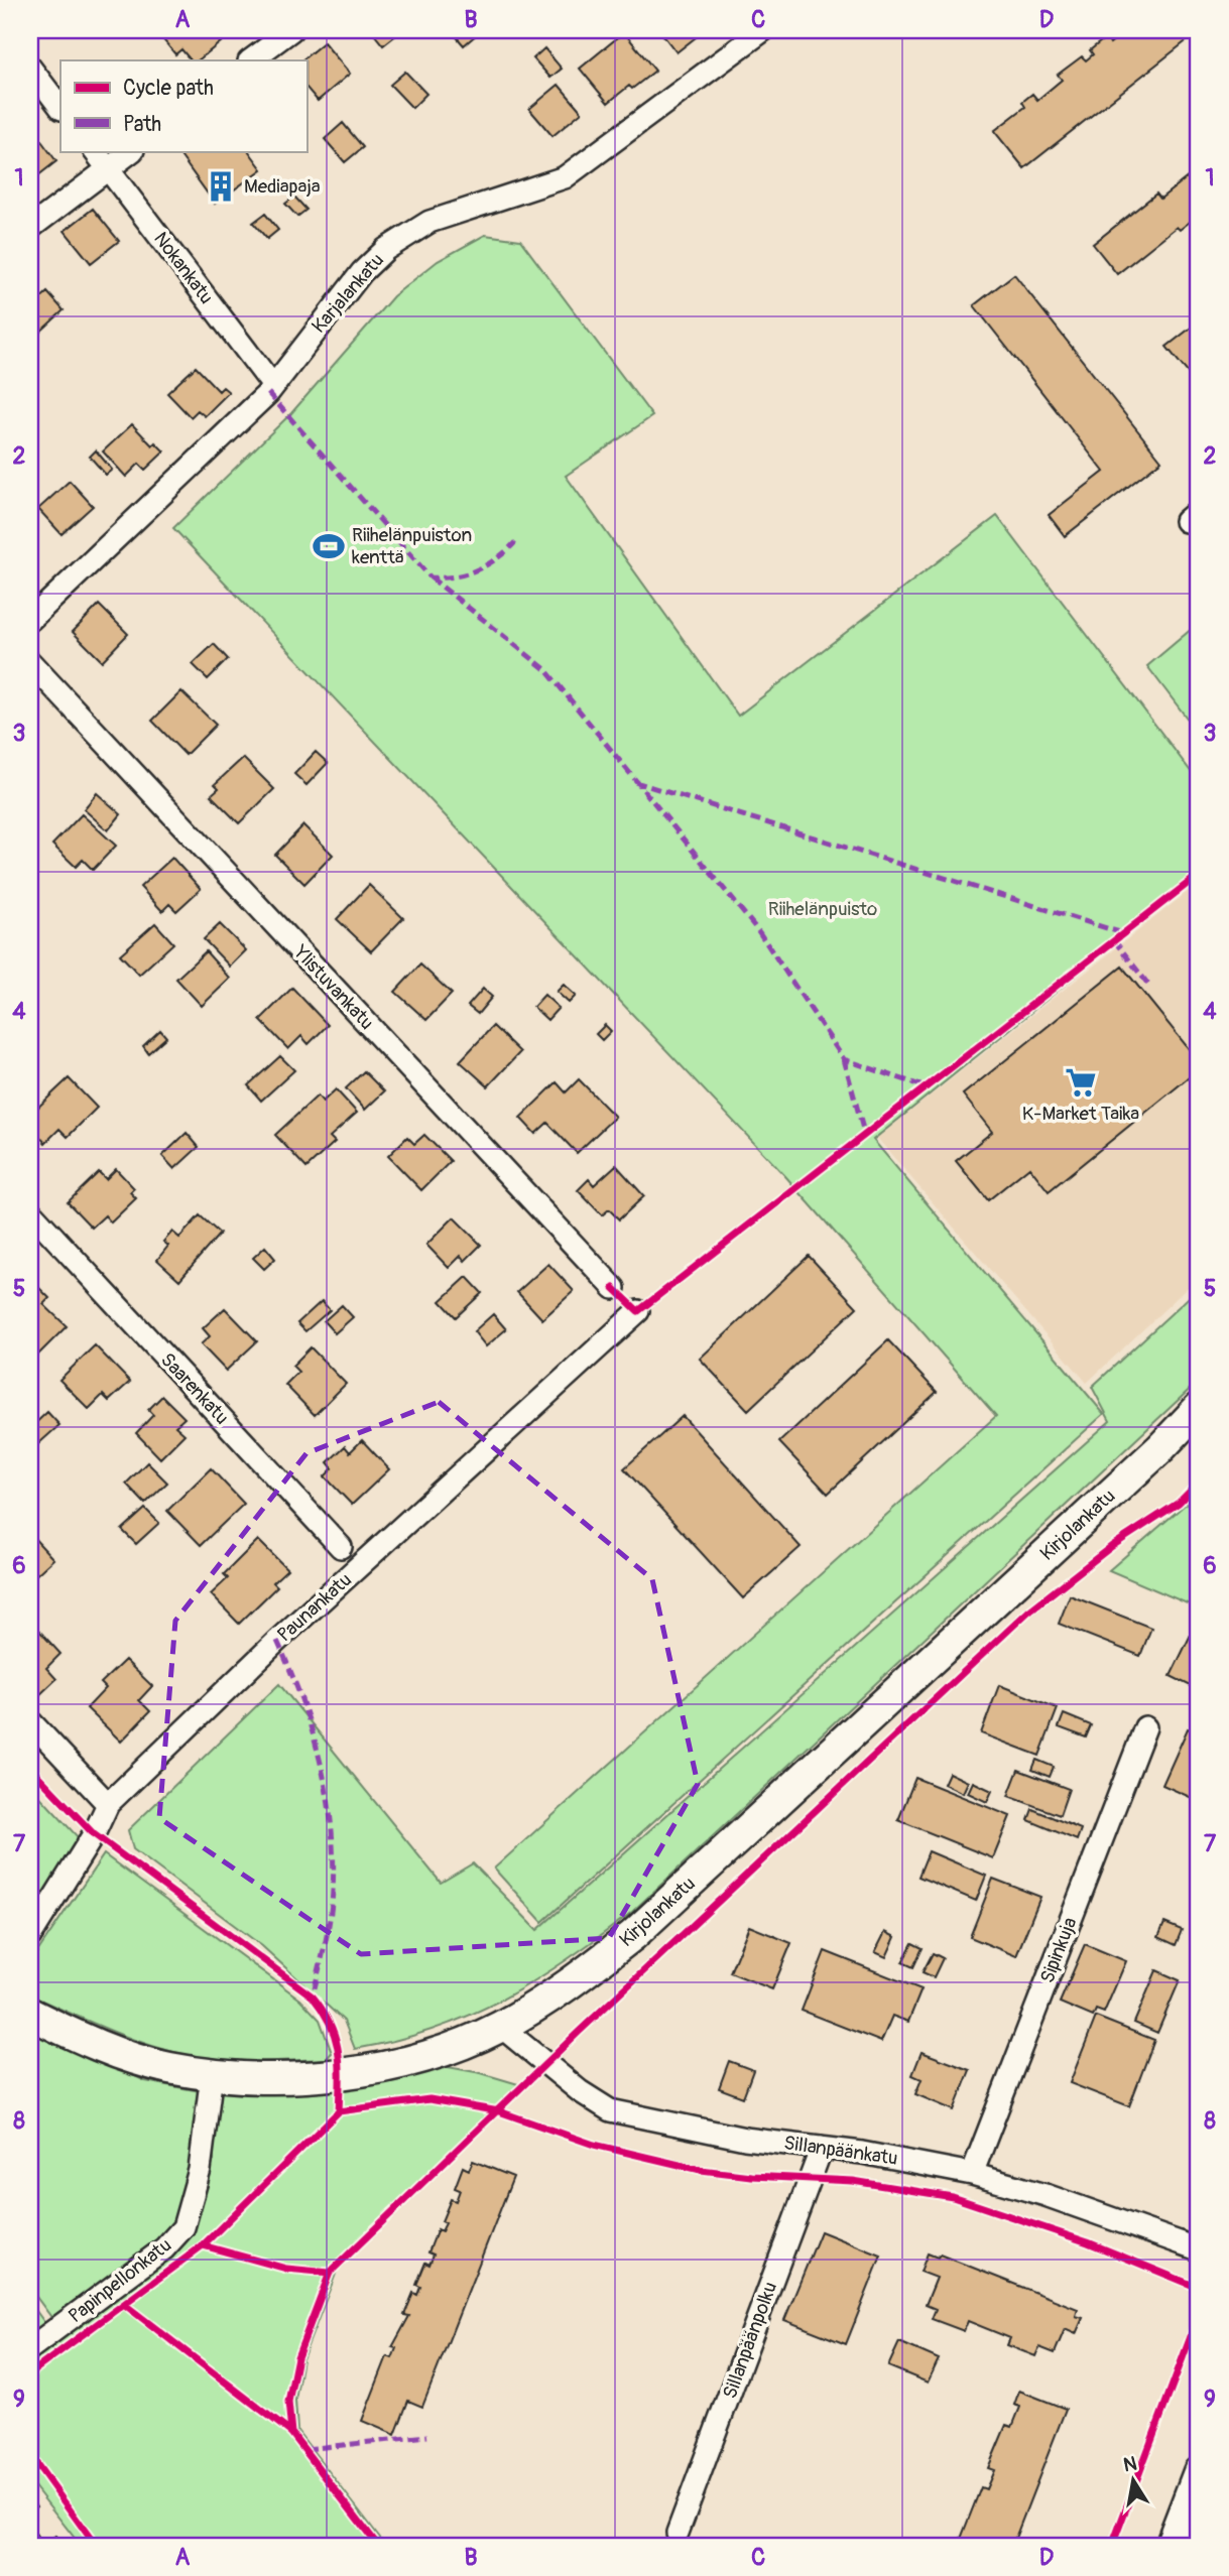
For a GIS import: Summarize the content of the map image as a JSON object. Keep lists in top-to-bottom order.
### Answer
{
  "streets": {
    "main road": ["Kirjolankatu"],
    "street": [
      "Nokankatu",
      "Karjalankatu",
      "Ylistuvankatu",
      "Saarenkatu",
      "Paunankatu",
      "Sipinkuja",
      "Sillanpäänkatu",
      "Papinpellonkatu",
      "Sillanpäänpolku"
    ]
  },
  "crossings": [
    ["Nokankatu", "Karjalankatu"],
    ["Kirjolankatu", "Sillanpäänkatu"],
    ["Kirjolankatu", "Papinpellonkatu"],
    ["Sipinkuja", "Sillanpäänkatu"],
    ["Sillanpäänkatu", "Sillanpäänpolku"]
  ],
  "parks": ["Riihelänpuisto"],
  "places": {
    "building": ["Mediapaja"],
    "sports": ["Riihelänpuiston kenttä"],
    "supermarket": ["K-Market Taika"]
  },
  "legend": ["Cycle path", "Path"],
  "north": "top",
  "grid": {
    "columns": [
      "A",
      "B",
      "C",
      "D"
    ],
    "rows": [
      "1",
      "2",
      "3",
      "4",
      "5",
      "6",
      "7",
      "8",
      "9"
    ]
  }
}
